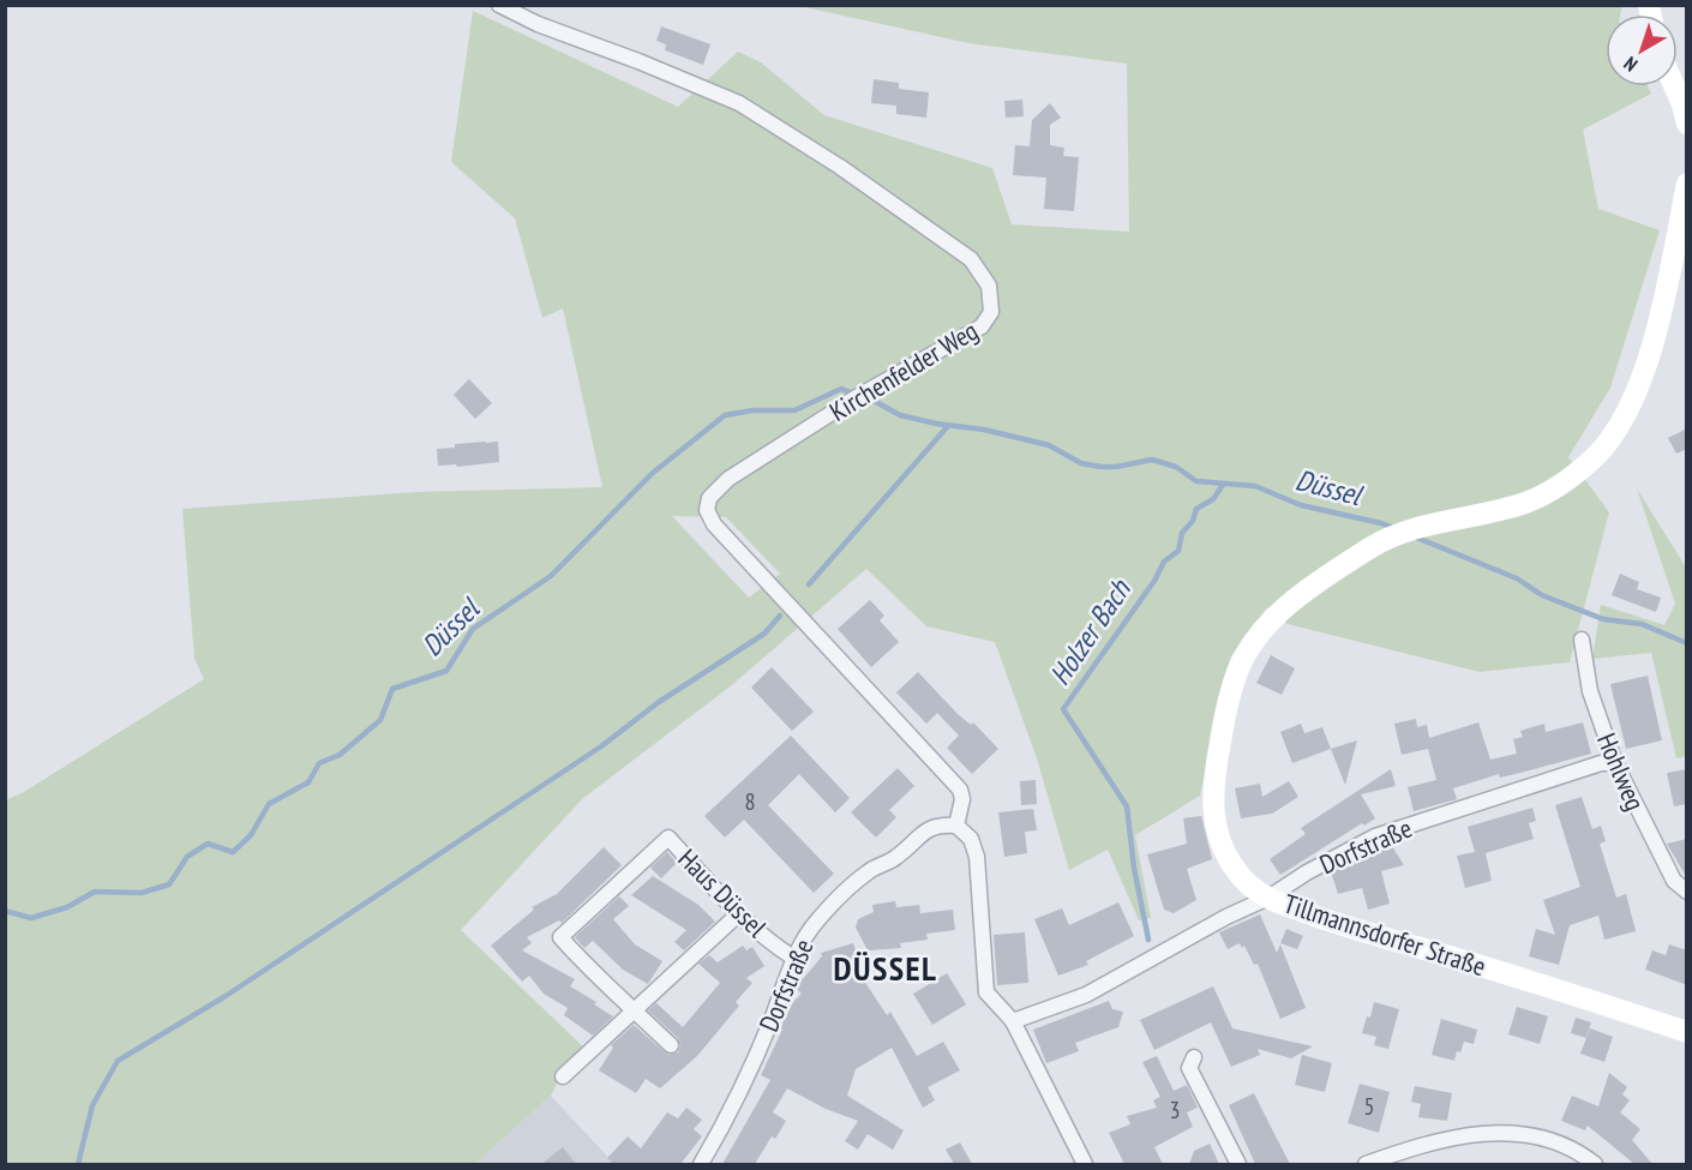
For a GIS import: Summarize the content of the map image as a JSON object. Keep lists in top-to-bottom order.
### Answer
{
  "streets": {
    "main road": ["Tillmannsdorfer Straße"],
    "street": [
      "Kirchenfelder Weg",
      "Hohlweg",
      "Dorfstraße",
      "Haus Düssel"
    ]
  },
  "crossings": [
    ["Kirchenfelder Weg", "Dorfstraße"],
    ["Hohlweg", "Dorfstraße"],
    ["Dorfstraße", "Haus Düssel"],
    ["Dorfstraße", "Tillmannsdorfer Straße"]
  ],
  "districts": ["DÜSSEL"],
  "water": ["Düssel", "Holzer Bach"],
  "house_numbers": ["8", "5", "3"],
  "north": "bottom left"
}
